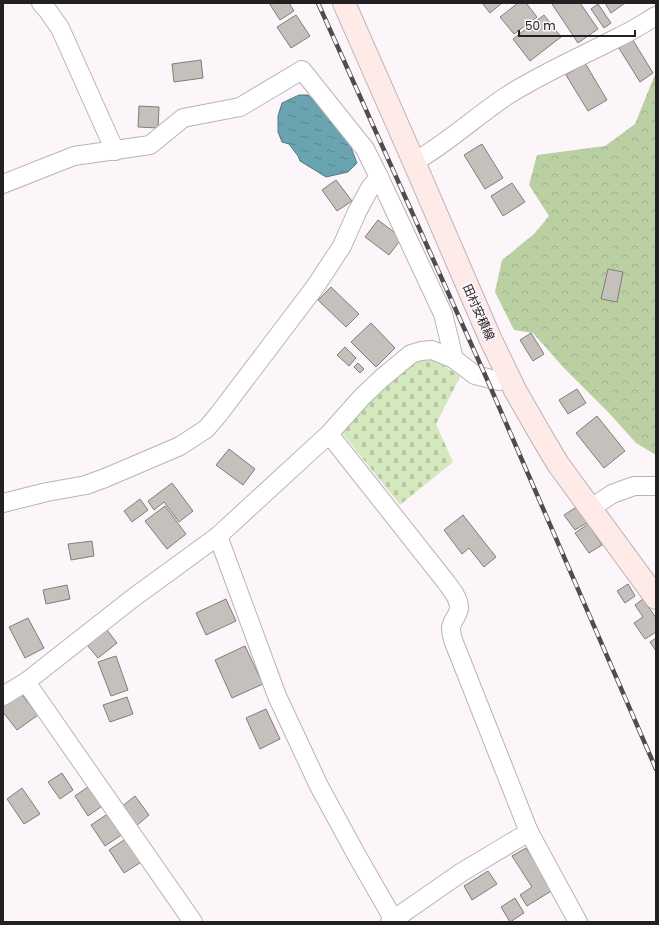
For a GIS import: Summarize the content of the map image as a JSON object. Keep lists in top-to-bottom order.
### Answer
{
  "streets": {
    "main road": ["田村安積線"]
  },
  "scale_bar": "50 m"
}
